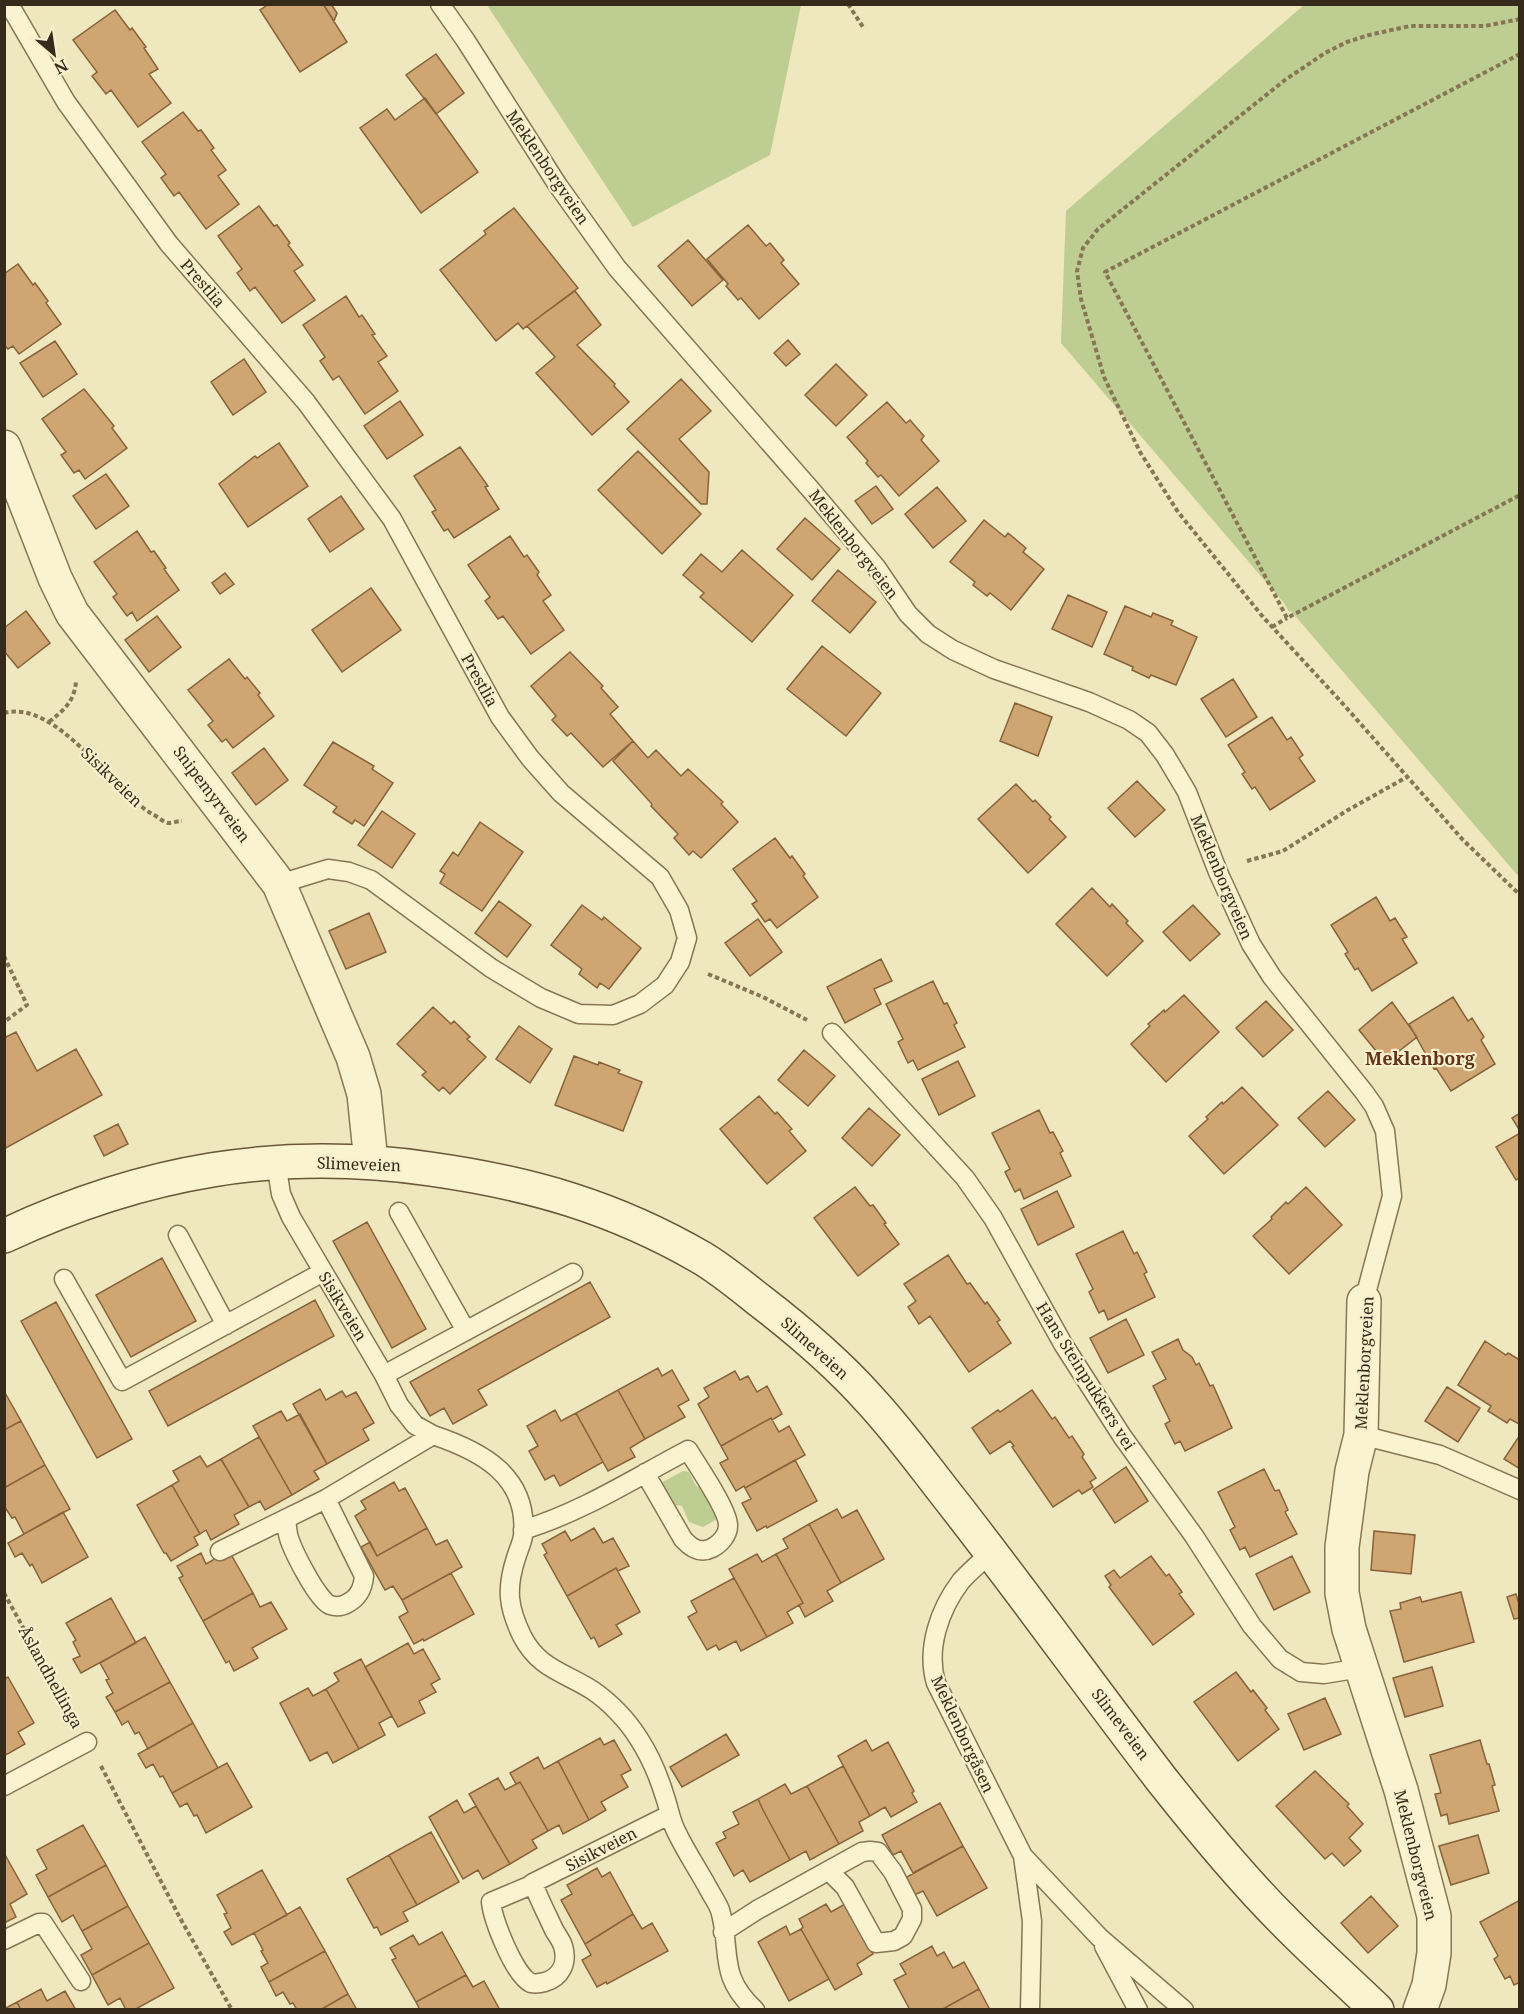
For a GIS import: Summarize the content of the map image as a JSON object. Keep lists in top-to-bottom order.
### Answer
{
  "streets": {
    "street": ["Meklenborgveien", "Snipemyrveien", "Slimeveien"],
    "lane": [
      "Prestlia",
      "Sisikveien",
      "Hans Steinpukkers vei",
      "Åslandhellinga",
      "Meklenborgåsen"
    ]
  },
  "crossings": [
    ["Meklenborgveien", "Hans Steinpukkers vei"],
    ["Prestlia", "Snipemyrveien"],
    ["Sisikveien", "Snipemyrveien"],
    ["Sisikveien", "Slimeveien"],
    ["Snipemyrveien", "Slimeveien"],
    ["Slimeveien", "Meklenborgåsen"]
  ],
  "districts": ["Meklenborg"],
  "north": "bottom right"
}
